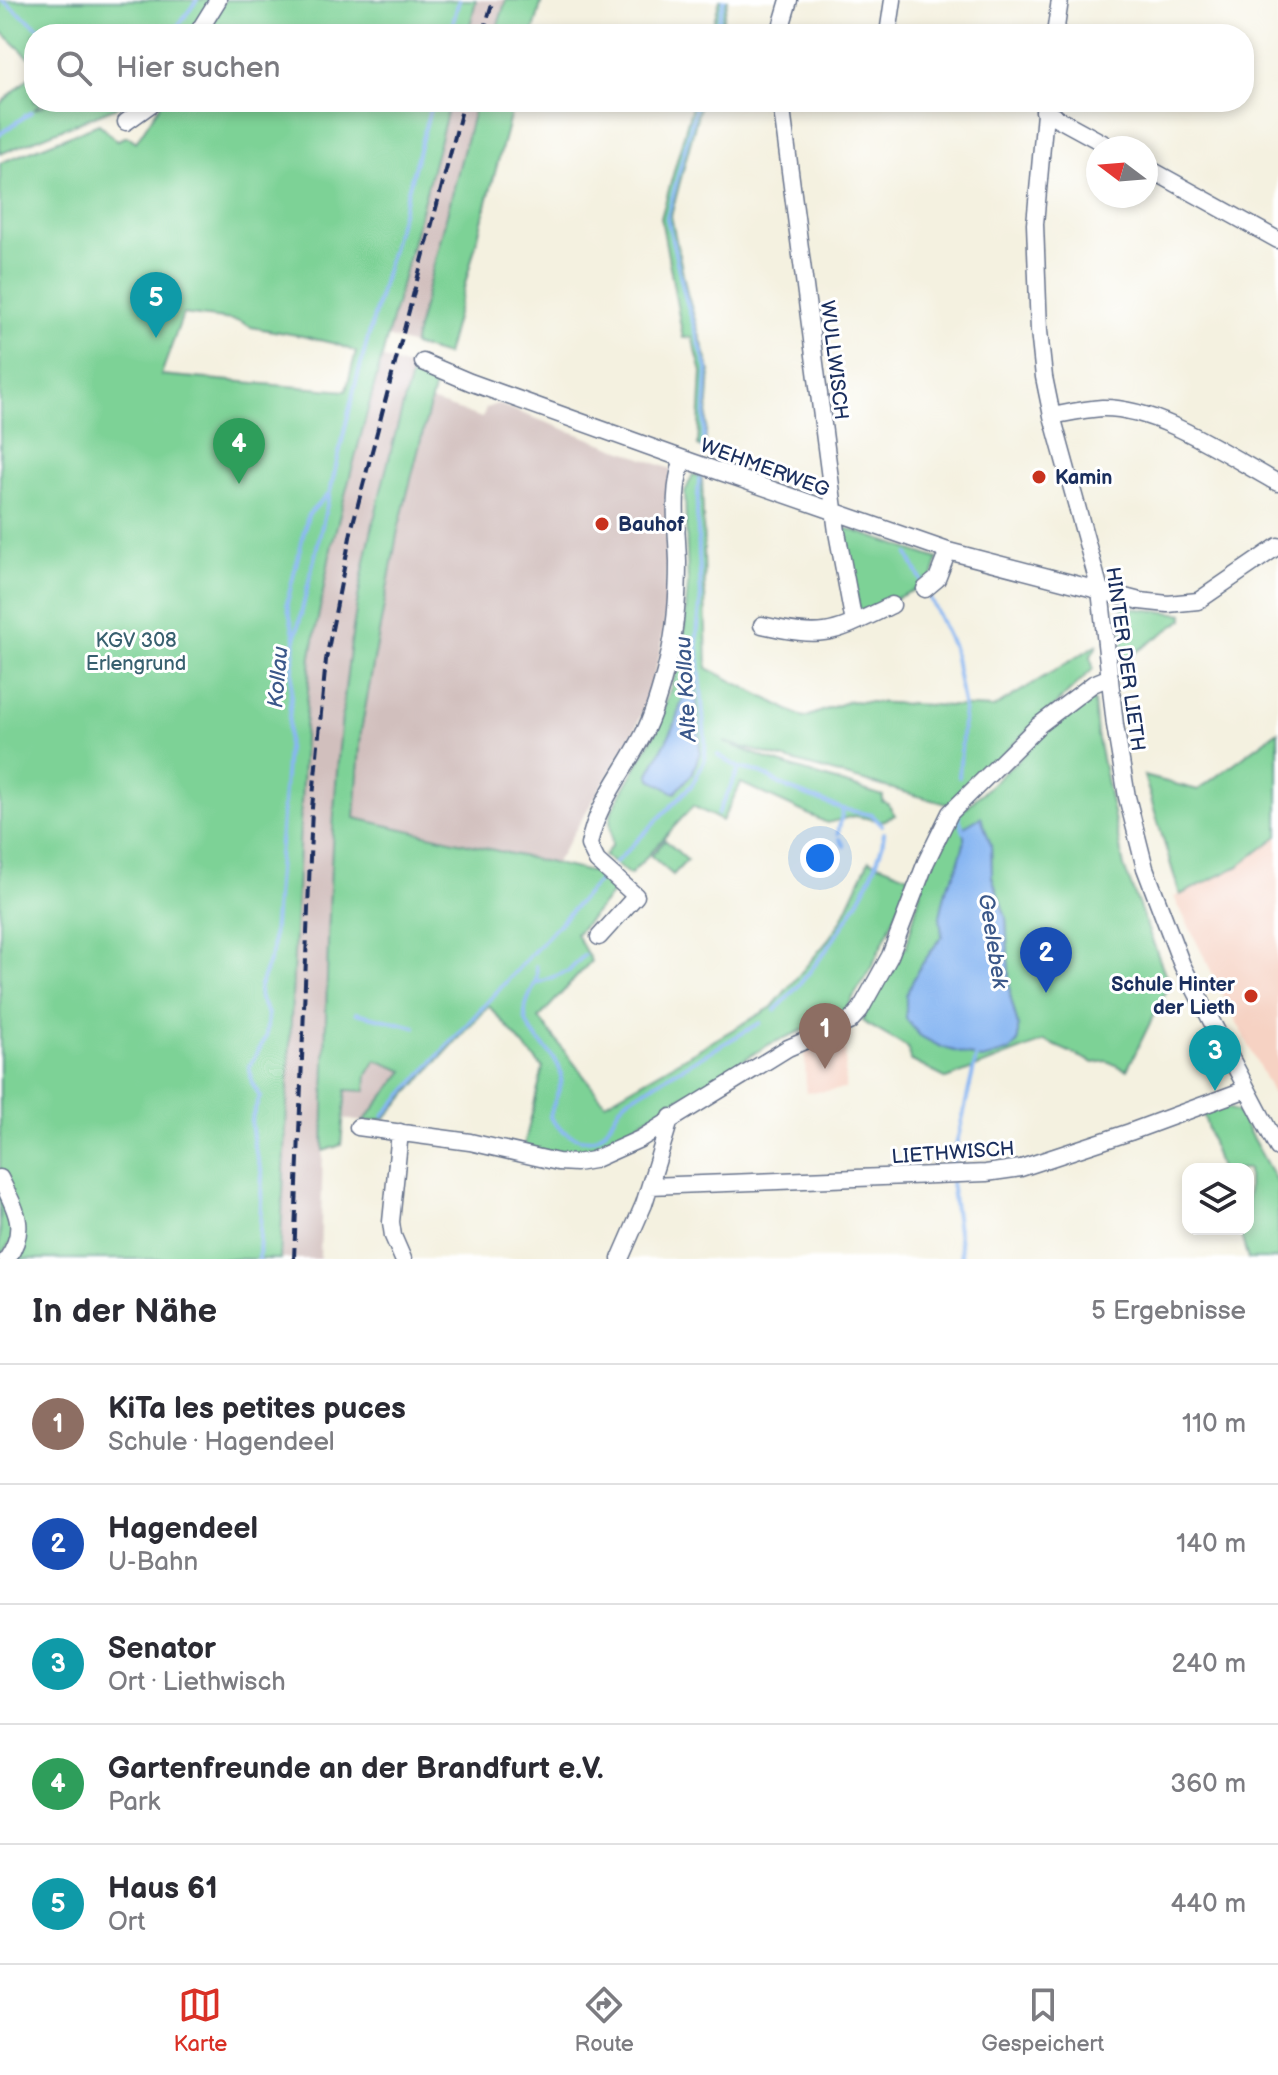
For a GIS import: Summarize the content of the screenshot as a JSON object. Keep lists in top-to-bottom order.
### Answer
{
  "streets": {
    "street": [
      "WULLWISCH",
      "WEHMERWEG",
      "HINTER DER LIETH",
      "LIETHWISCH"
    ]
  },
  "crossings": [
    ["WULLWISCH", "WEHMERWEG"],
    ["WEHMERWEG", "HINTER DER LIETH"],
    ["HINTER DER LIETH", "LIETHWISCH"]
  ],
  "water": ["Kollau", "Alte Kollau", "Geelebek"],
  "parks": ["KGV 308 Erlengrund"],
  "places": ["Kamin", "Bauhof", "Schule Hinter der Lieth"],
  "north": "left",
  "page": {
    "search": "Hier suchen",
    "pins": [
      "5",
      "4",
      "2",
      "1",
      "3"
    ],
    "heading": ["In der Nähe", "5 Ergebnisse"],
    "list": [
      {
        "mark": "1",
        "name": "KiTa les petites puces",
        "note": "Schule · Hagendeel",
        "value": "110 m"
      },
      {
        "mark": "2",
        "name": "Hagendeel",
        "note": "U-Bahn",
        "value": "140 m"
      },
      {
        "mark": "3",
        "name": "Senator",
        "note": "Ort · Liethwisch",
        "value": "240 m"
      },
      {
        "mark": "4",
        "name": "Gartenfreunde an der Brandfurt e.V.",
        "note": "Park",
        "value": "360 m"
      },
      {
        "mark": "5",
        "name": "Haus 61",
        "note": "Ort",
        "value": "440 m"
      }
    ],
    "nav": ["Karte", "Route", "Gespeichert"]
  }
}
